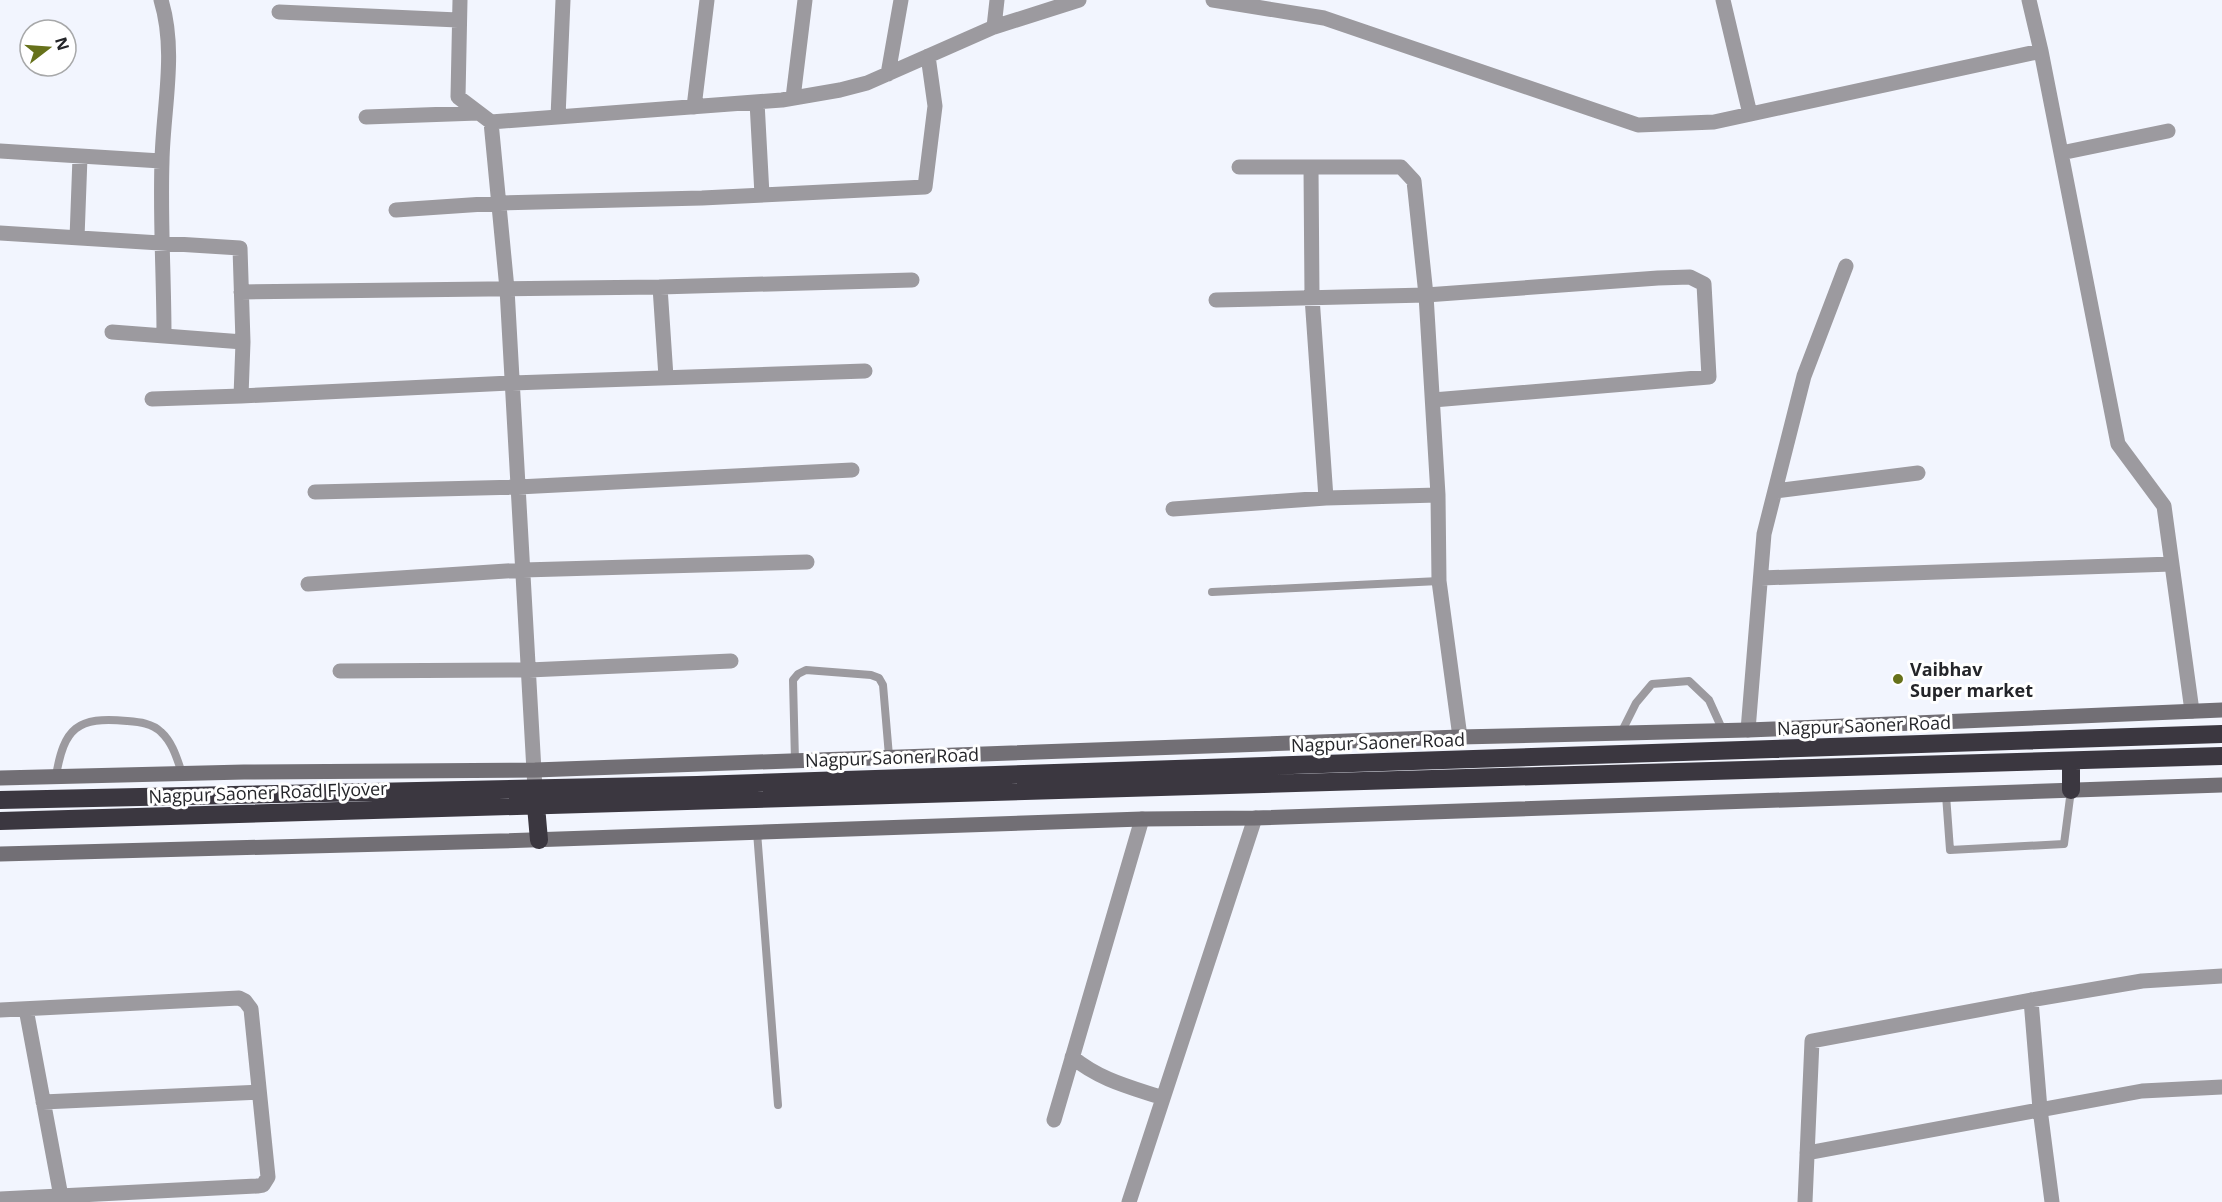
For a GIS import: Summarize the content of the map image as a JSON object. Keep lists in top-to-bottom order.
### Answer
{
  "streets": {
    "highway": ["Nagpur Saoner Road", "Nagpur Saoner Road Flyover"]
  },
  "crossings": [
    ["Nagpur Saoner Road", "Nagpur Saoner Road Flyover"]
  ],
  "places": ["Vaibhav Super market"],
  "north": "right"
}
